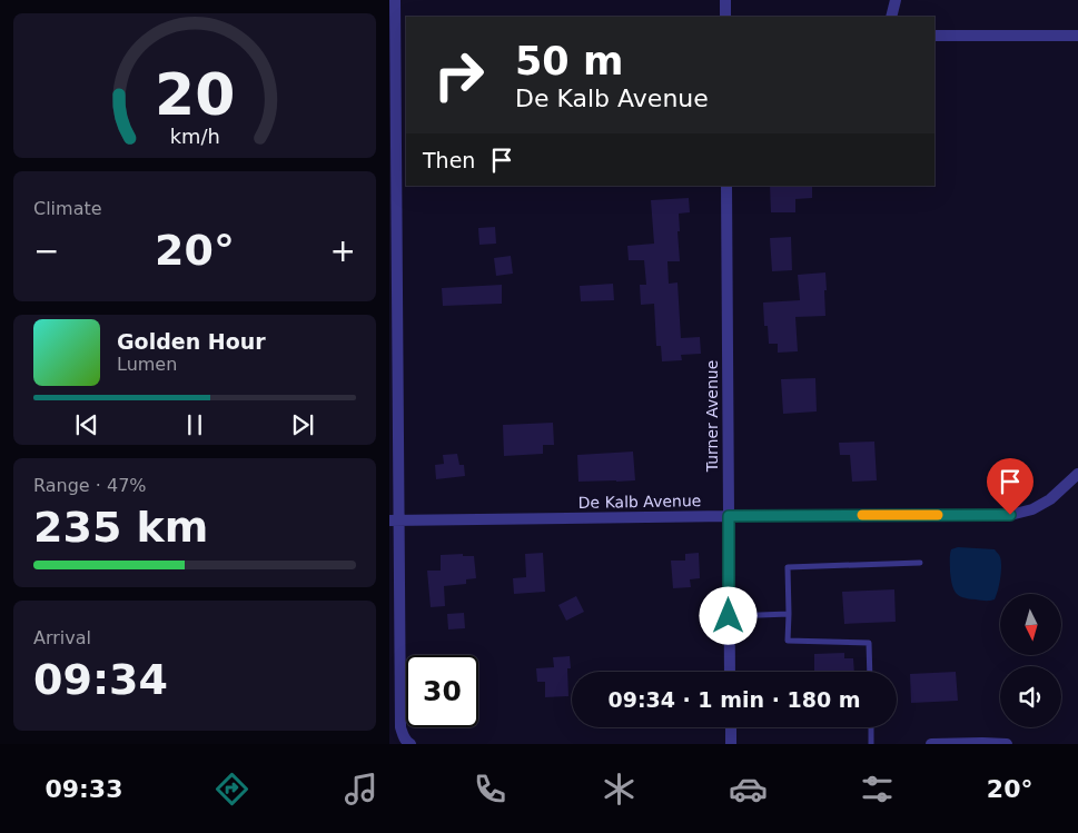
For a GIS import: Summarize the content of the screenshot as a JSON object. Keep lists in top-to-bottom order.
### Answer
{
  "streets": {
    "street": ["Turner Avenue", "De Kalb Avenue"]
  },
  "crossings": [
    ["Turner Avenue", "De Kalb Avenue"]
  ],
  "north": "bottom",
  "page": {
    "turn": ["50 m", "De Kalb Avenue"],
    "then": "Then",
    "tile": [
      "Climate",
      ["Range · 47%", "235 km"],
      ["Arrival", "09:34"]
    ],
    "heat": ["−", "20°", "+"],
    "song": ["Golden Hour", "Lumen"],
    "limit": "30",
    "trip": "09:34 · 1 min · 180 m",
    "tabs": ["09:33", "20°"],
    "gauge": ["20", "km/h"]
  }
}
